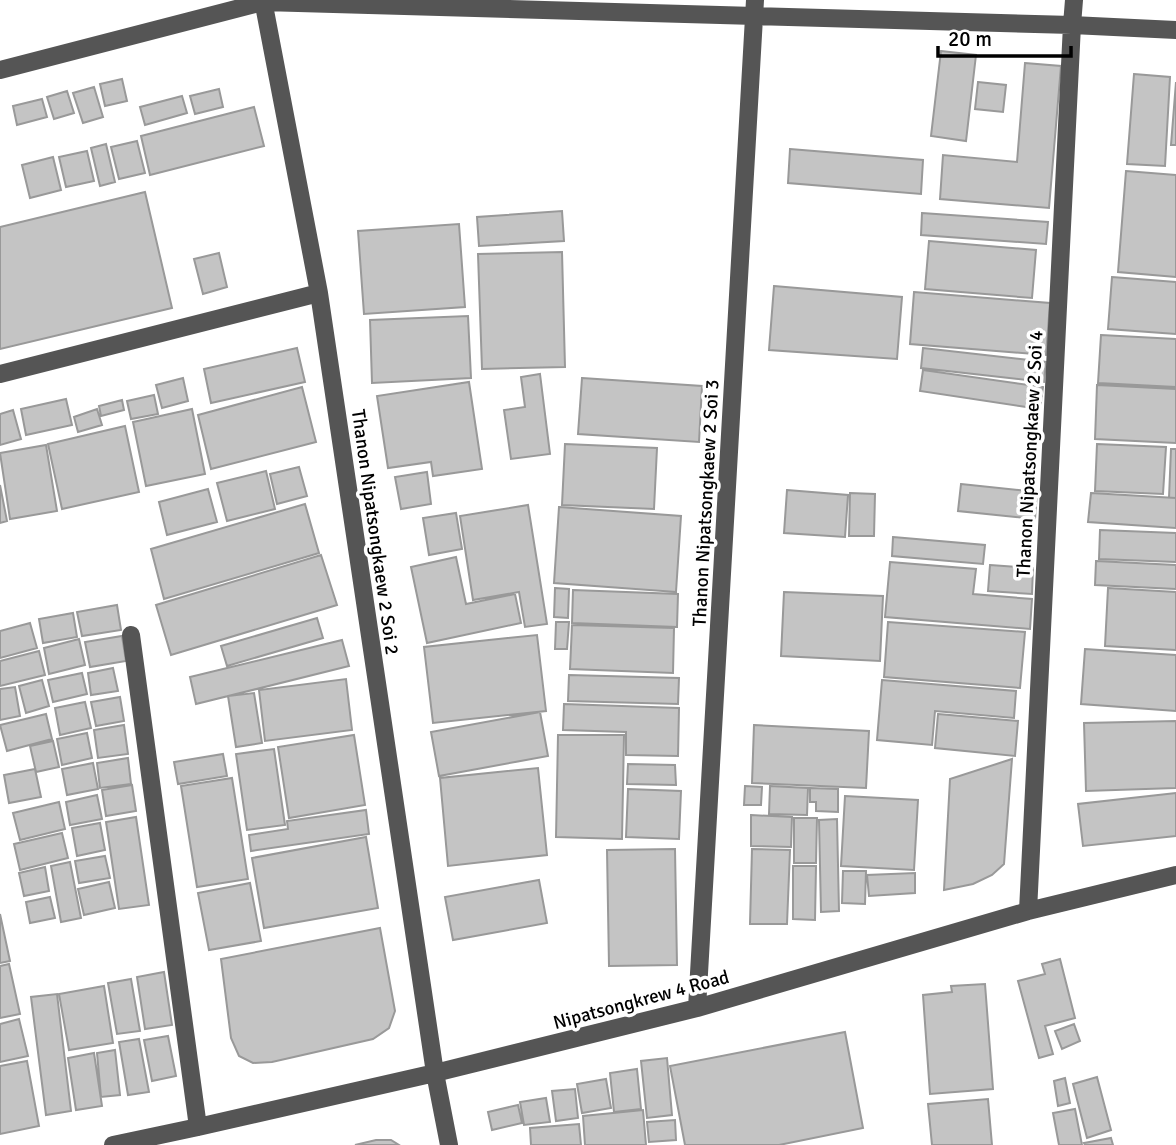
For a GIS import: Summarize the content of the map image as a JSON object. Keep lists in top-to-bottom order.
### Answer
{
  "streets": {
    "street": [
      "Thanon Nipatsongkaew 2 Soi 4",
      "Thanon Nipatsongkaew 2 Soi 3",
      "Thanon Nipatsongkaew 2 Soi 2",
      "Nipatsongkrew 4 Road"
    ]
  },
  "crossings": [
    ["Thanon Nipatsongkaew 2 Soi 4", "Nipatsongkrew 4 Road"],
    ["Thanon Nipatsongkaew 2 Soi 3", "Nipatsongkrew 4 Road"],
    ["Thanon Nipatsongkaew 2 Soi 2", "Nipatsongkrew 4 Road"]
  ],
  "scale_bar": "20 m"
}
